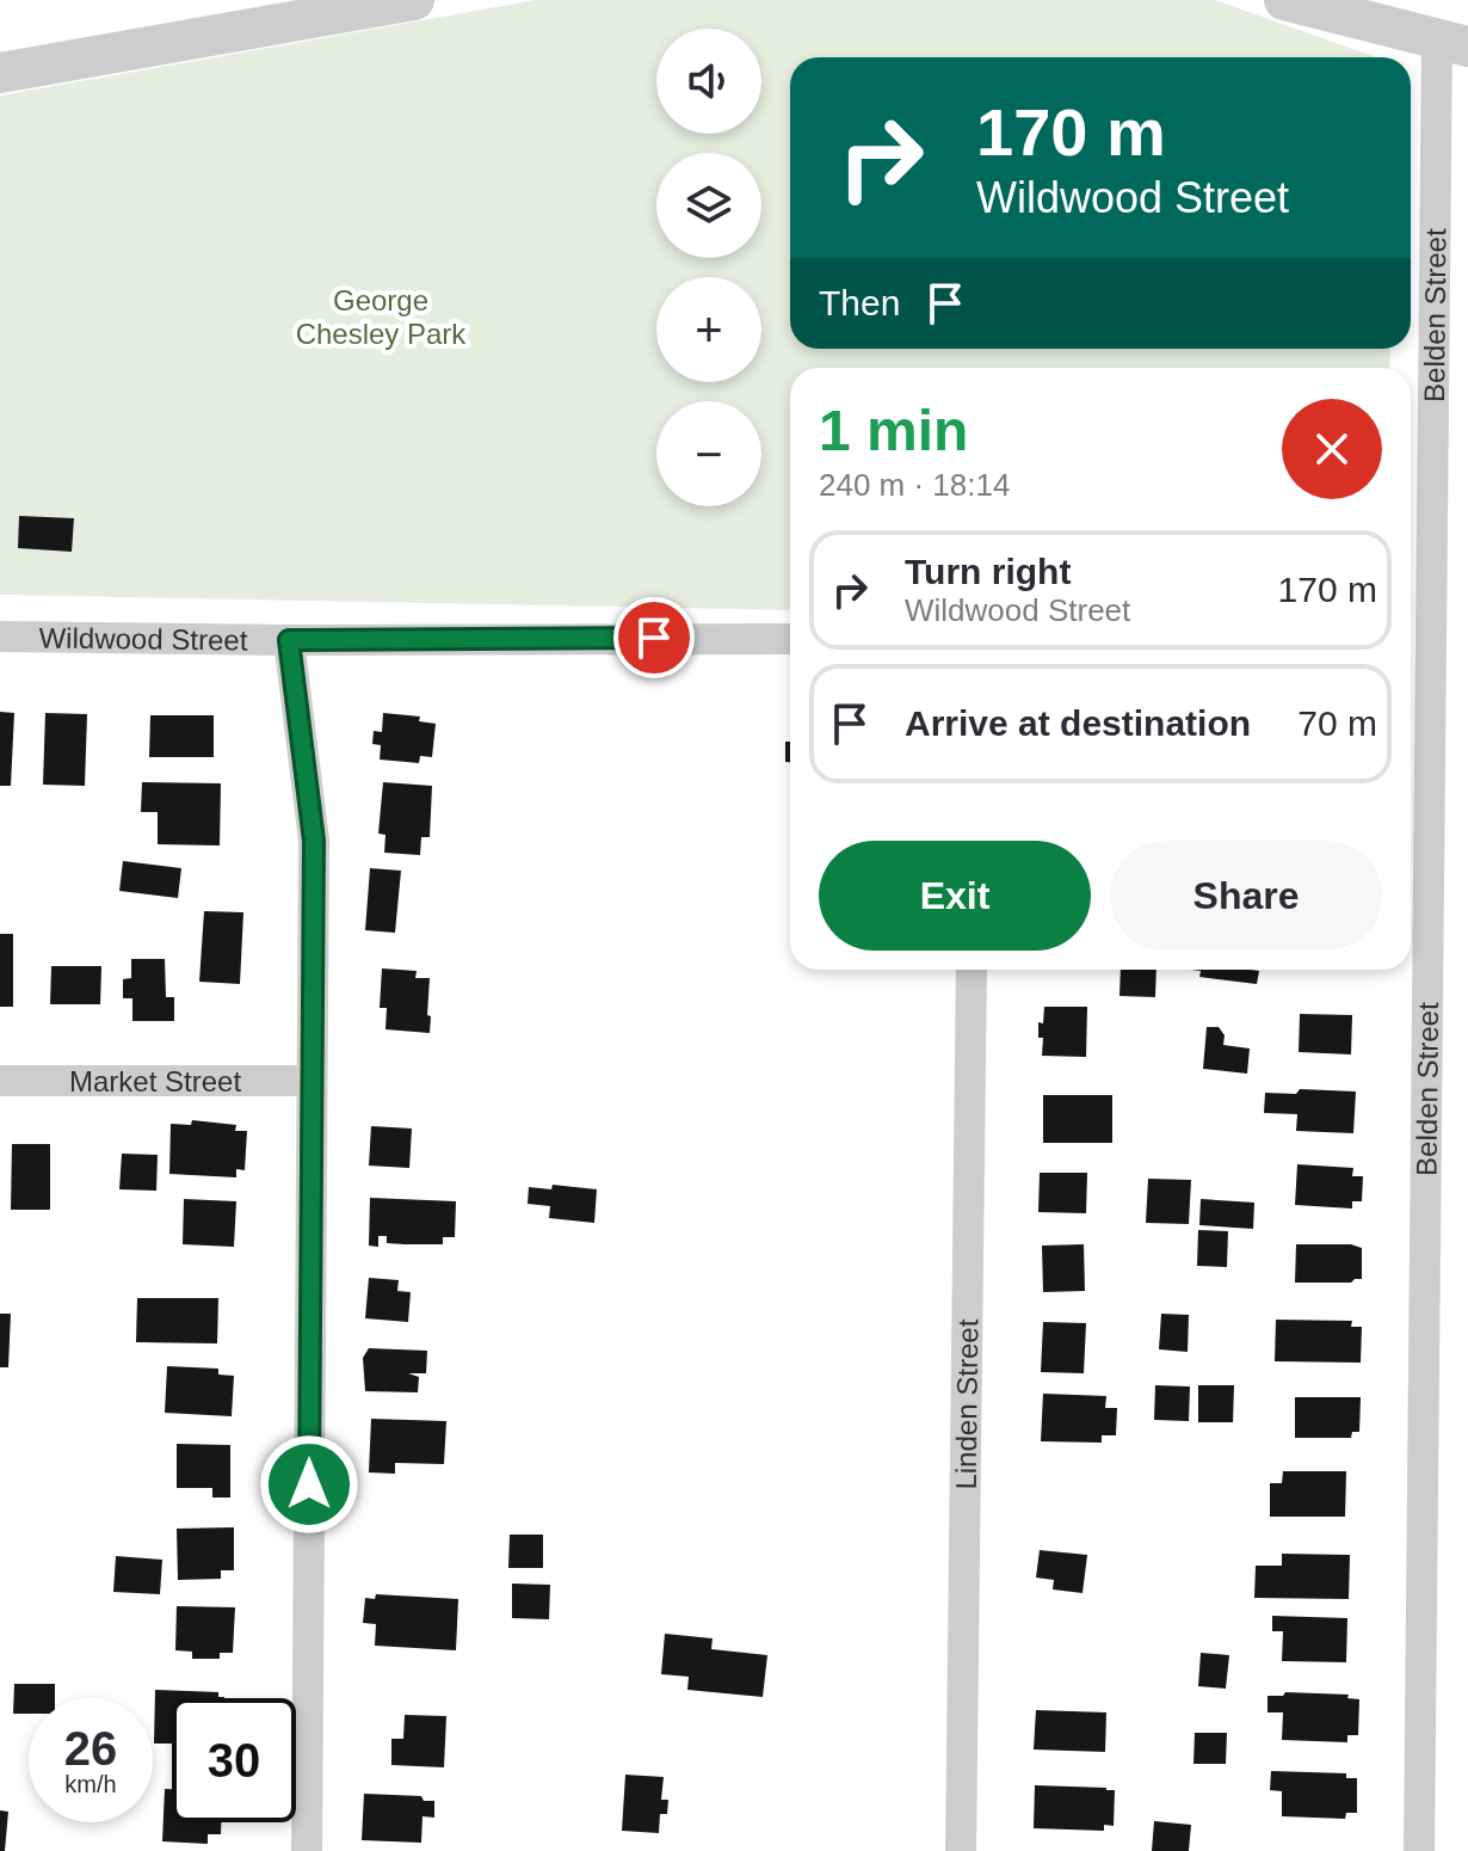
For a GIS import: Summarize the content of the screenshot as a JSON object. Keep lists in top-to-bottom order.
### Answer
{
  "streets": {
    "street": [
      "Belden Street",
      "Wildwood Street",
      "Market Street",
      "Linden Street"
    ]
  },
  "parks": ["George Chesley Park"],
  "page": {
    "map_buttons": ["+", "−"],
    "turn": ["170 m", "Wildwood Street"],
    "then": "Then",
    "heading": ["1 min", "240 m · 18:14"],
    "list": [
      {
        "name": "Turn right",
        "note": "Wildwood Street",
        "value": "170 m"
      },
      {
        "name": "Arrive at destination",
        "value": "70 m"
      }
    ],
    "buttons": ["Exit", "Share"],
    "speed": "26 km/h",
    "limit": "30"
  }
}
